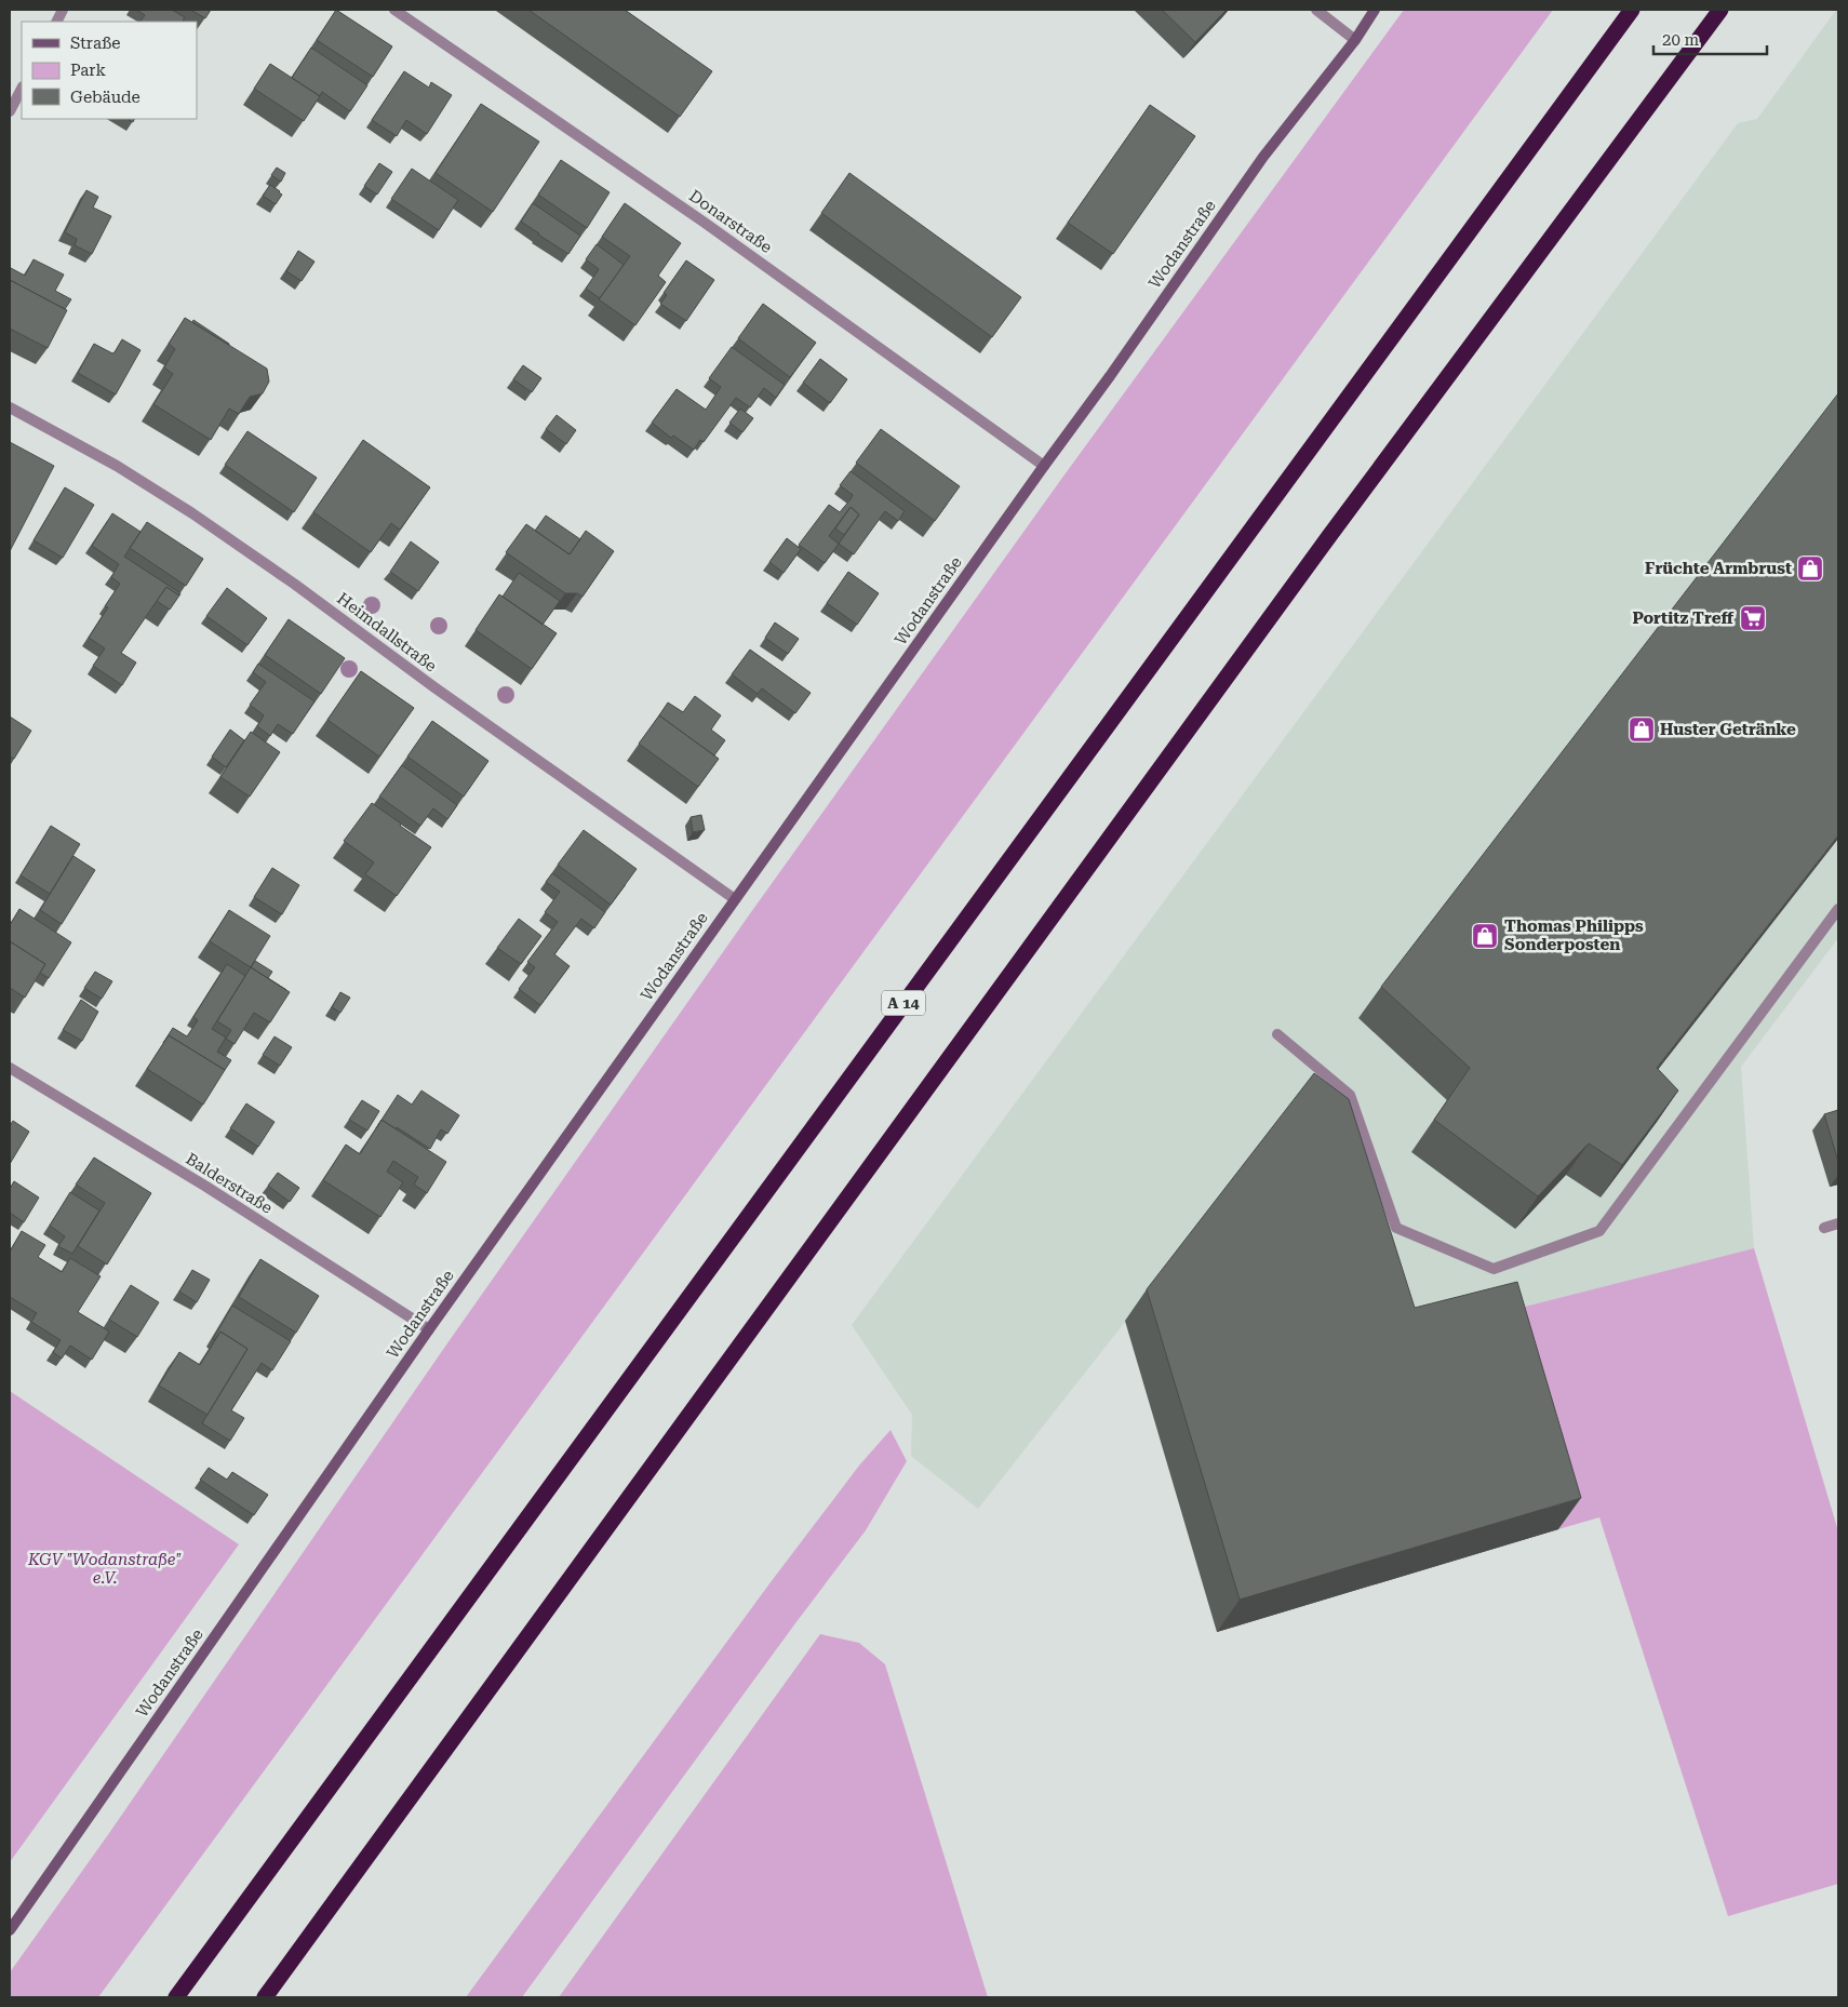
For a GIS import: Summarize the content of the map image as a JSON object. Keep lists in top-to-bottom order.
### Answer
{
  "streets": {
    "highway": ["A 14"],
    "street": [
      "Donarstraße",
      "Wodanstraße",
      "Heimdallstraße",
      "Balderstraße"
    ]
  },
  "crossings": [
    ["Donarstraße", "Wodanstraße"],
    ["Wodanstraße", "Heimdallstraße"],
    ["Wodanstraße", "Balderstraße"]
  ],
  "parks": ["KGV \"Wodanstraße\" e.V."],
  "places": {
    "shop": ["Früchte Armbrust", "Huster Getränke", "Thomas Philipps Sonderposten"],
    "supermarket": ["Portitz Treff"]
  },
  "legend": ["Straße", "Park", "Gebäude"],
  "scale_bar": "20 m"
}
